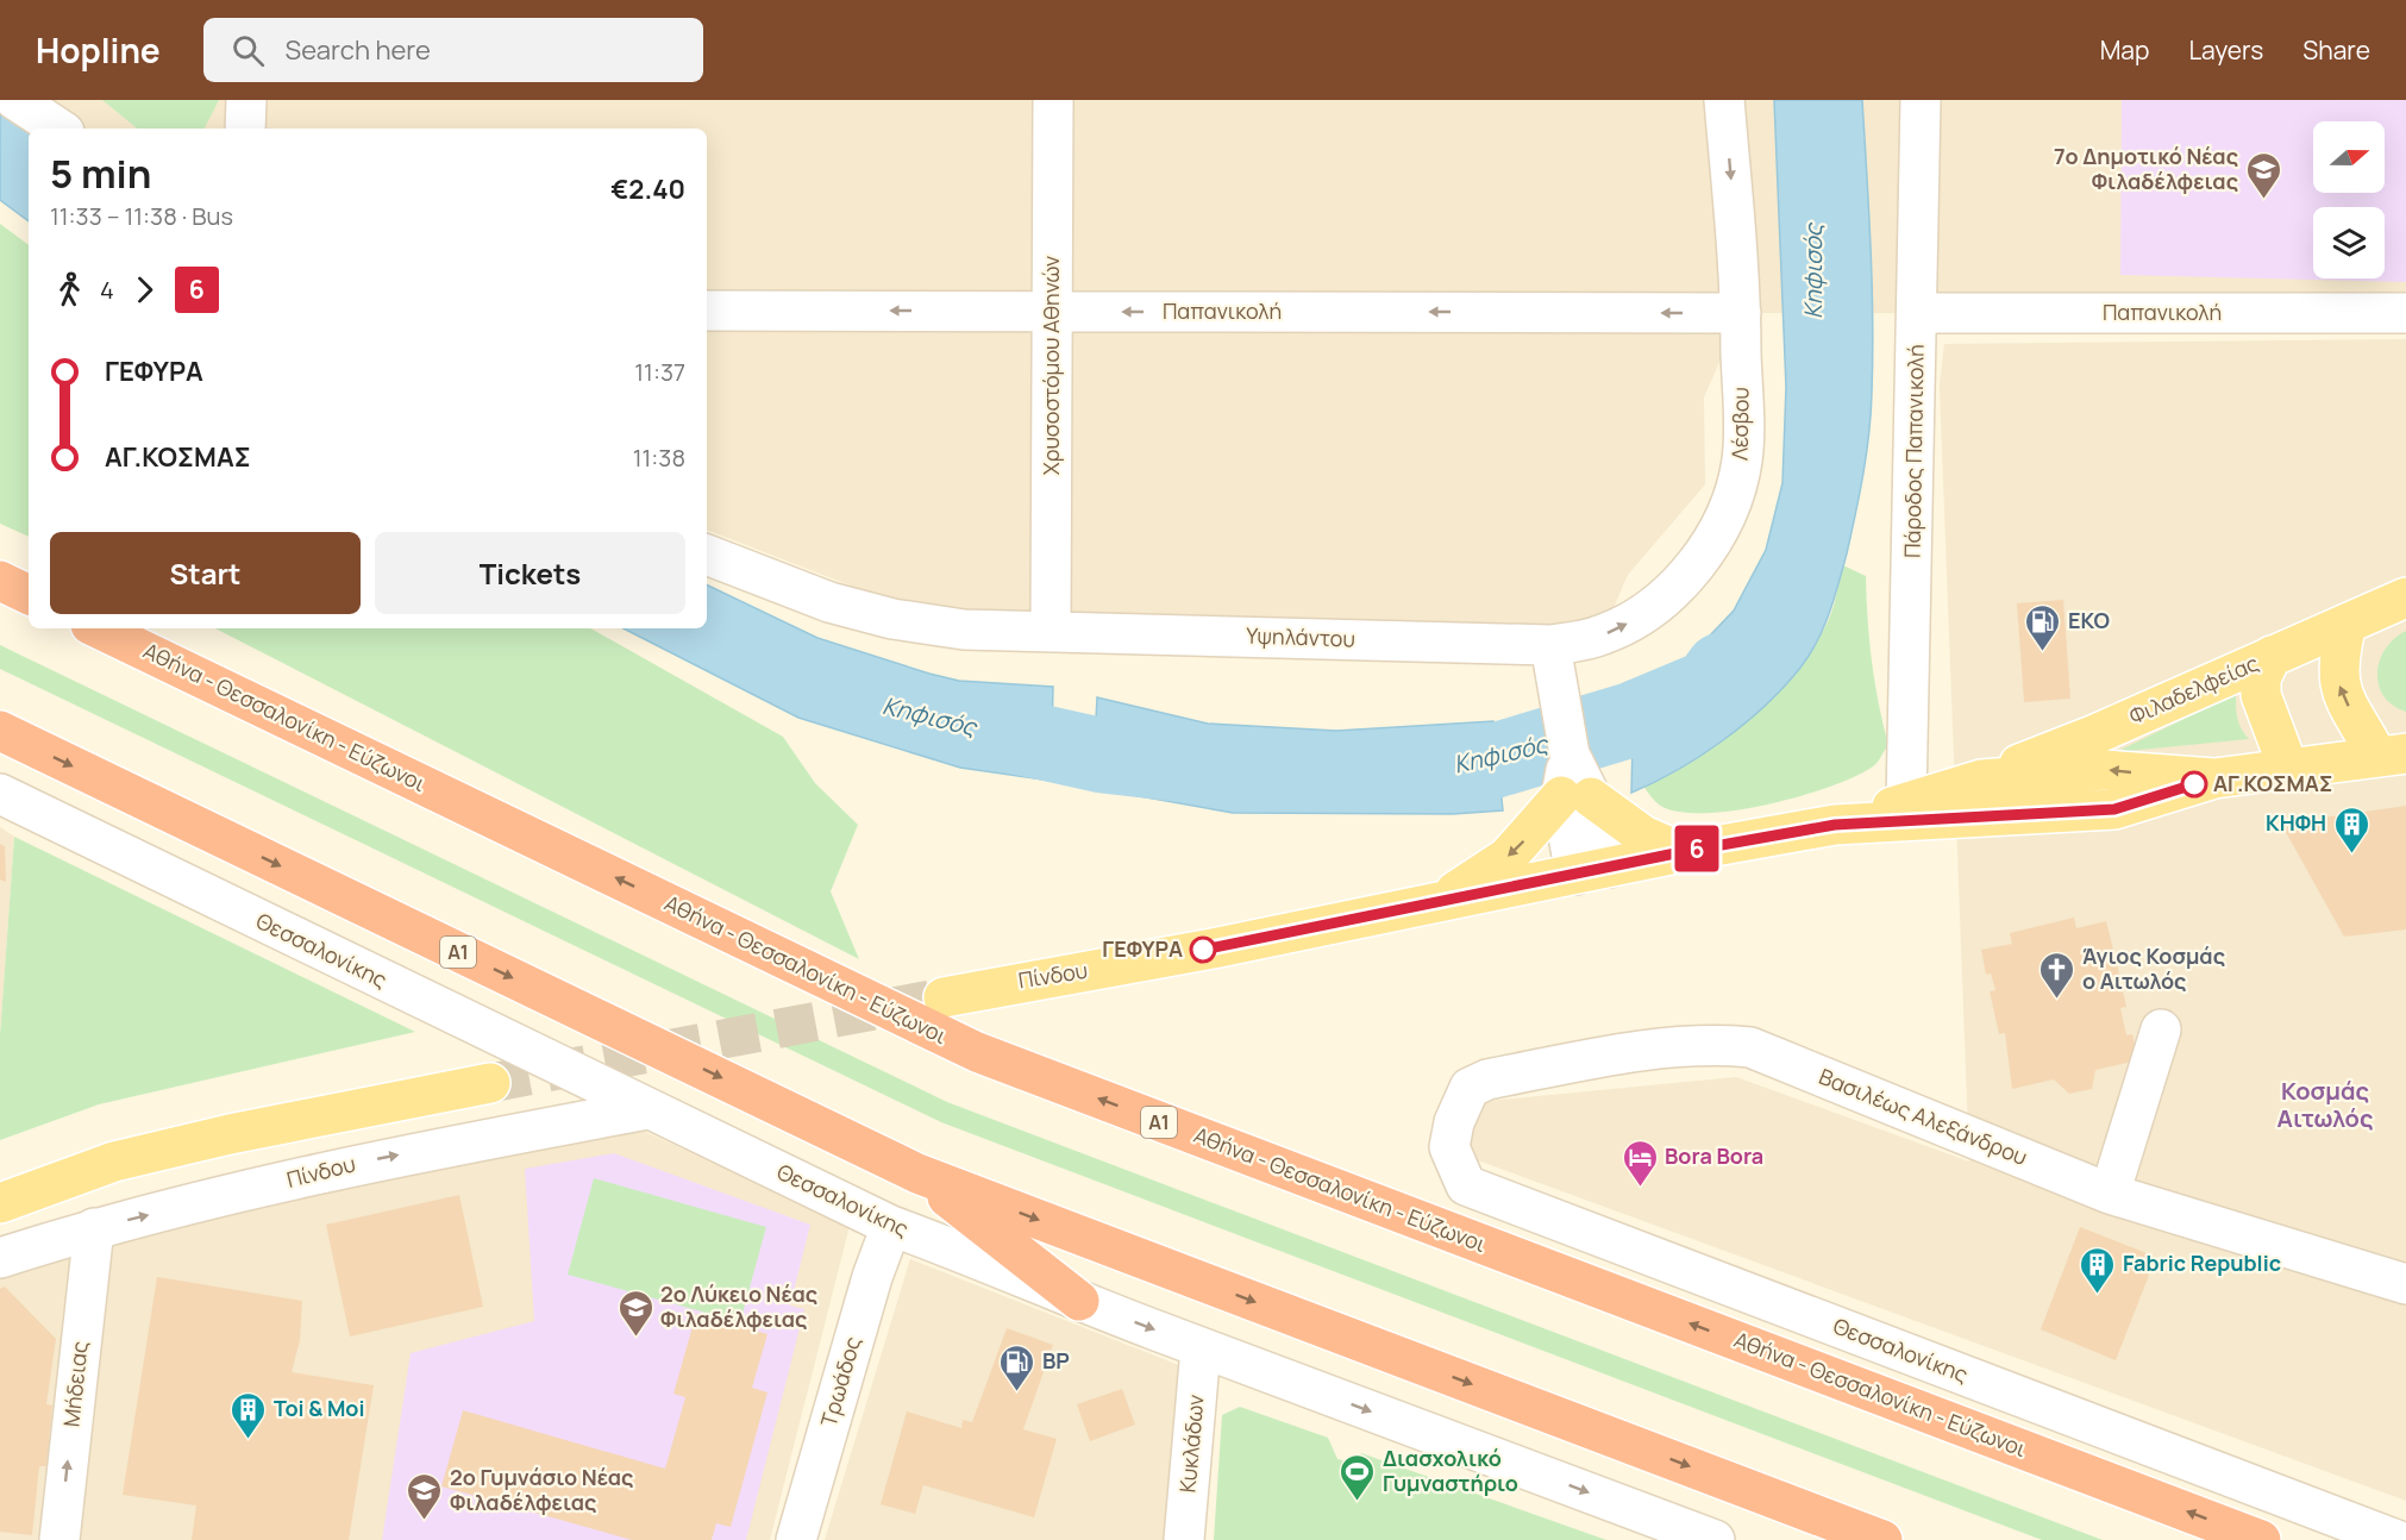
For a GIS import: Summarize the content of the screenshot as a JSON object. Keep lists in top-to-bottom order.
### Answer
{
  "streets": {
    "highway": ["Αθήνα - Θεσσαλονίκη - Εύζωνοι", "Α1"],
    "main road": ["Φιλαδελφείας", "Πίνδου"],
    "street": [
      "Παπανικολή",
      "Χρυσοστόμου Αθηνών",
      "Λέσβου",
      "Πάροδος Παπανικολή",
      "Υψηλάντου",
      "Θεσσαλονίκης",
      "Βασιλέως Αλεξάνδρου",
      "Τρωάδος",
      "Μήδειας",
      "Κυκλάδων"
    ]
  },
  "crossings": [
    ["Παπανικολή", "Χρυσοστόμου Αθηνών"],
    ["Παπανικολή", "Λέσβου"],
    ["Παπανικολή", "Πάροδος Παπανικολή"],
    ["Χρυσοστόμου Αθηνών", "Υψηλάντου"],
    ["Λέσβου", "Υψηλάντου"],
    ["Θεσσαλονίκης", "Πίνδου"],
    ["Θεσσαλονίκης", "Βασιλέως Αλεξάνδρου"],
    ["Θεσσαλονίκης", "Τρωάδος"],
    ["Θεσσαλονίκης", "Κυκλάδων"],
    ["Πίνδου", "Μήδειας"]
  ],
  "one_way": ["Παπανικολή", "Μήδειας"],
  "districts": ["Κοσμάς Αιτωλός"],
  "water": ["Κηφισός"],
  "places": {
    "school or university": ["7ο Δημοτικό Νέας Φιλαδέλφειας", "2ο Λύκειο Νέας Φιλαδέλφειας", "2ο Γυμνάσιο Νέας Φιλαδέλφειας"],
    "fuel station": ["EKO", "BP"],
    "other": ["ΑΓ.ΚΟΣΜΑΣ", "ΓΕΦΥΡΑ"],
    "building": ["ΚΗΦΗ", "Fabric Republic", "Toi & Moi"],
    "church": ["Άγιος Κοσμάς ο Αιτωλός"],
    "hotel": ["Bora Bora"],
    "sports": ["Διασχολικό Γυμναστήριο"]
  },
  "lines": ["bus line 6"],
  "north": "right",
  "page": {
    "header": "Hopline",
    "search": "Search here",
    "nav": ["Map", "Layers", "Share"],
    "on_map": "6",
    "heading": ["5 min", "11:33 – 11:38 · Bus", "€2.40"],
    "legs": ["4", "6"],
    "list": [
      {
        "name": "ΓΕΦΥΡΑ",
        "value": "11:37"
      },
      {
        "name": "ΑΓ.ΚΟΣΜΑΣ",
        "value": "11:38"
      }
    ],
    "buttons": ["Start", "Tickets"]
  }
}
